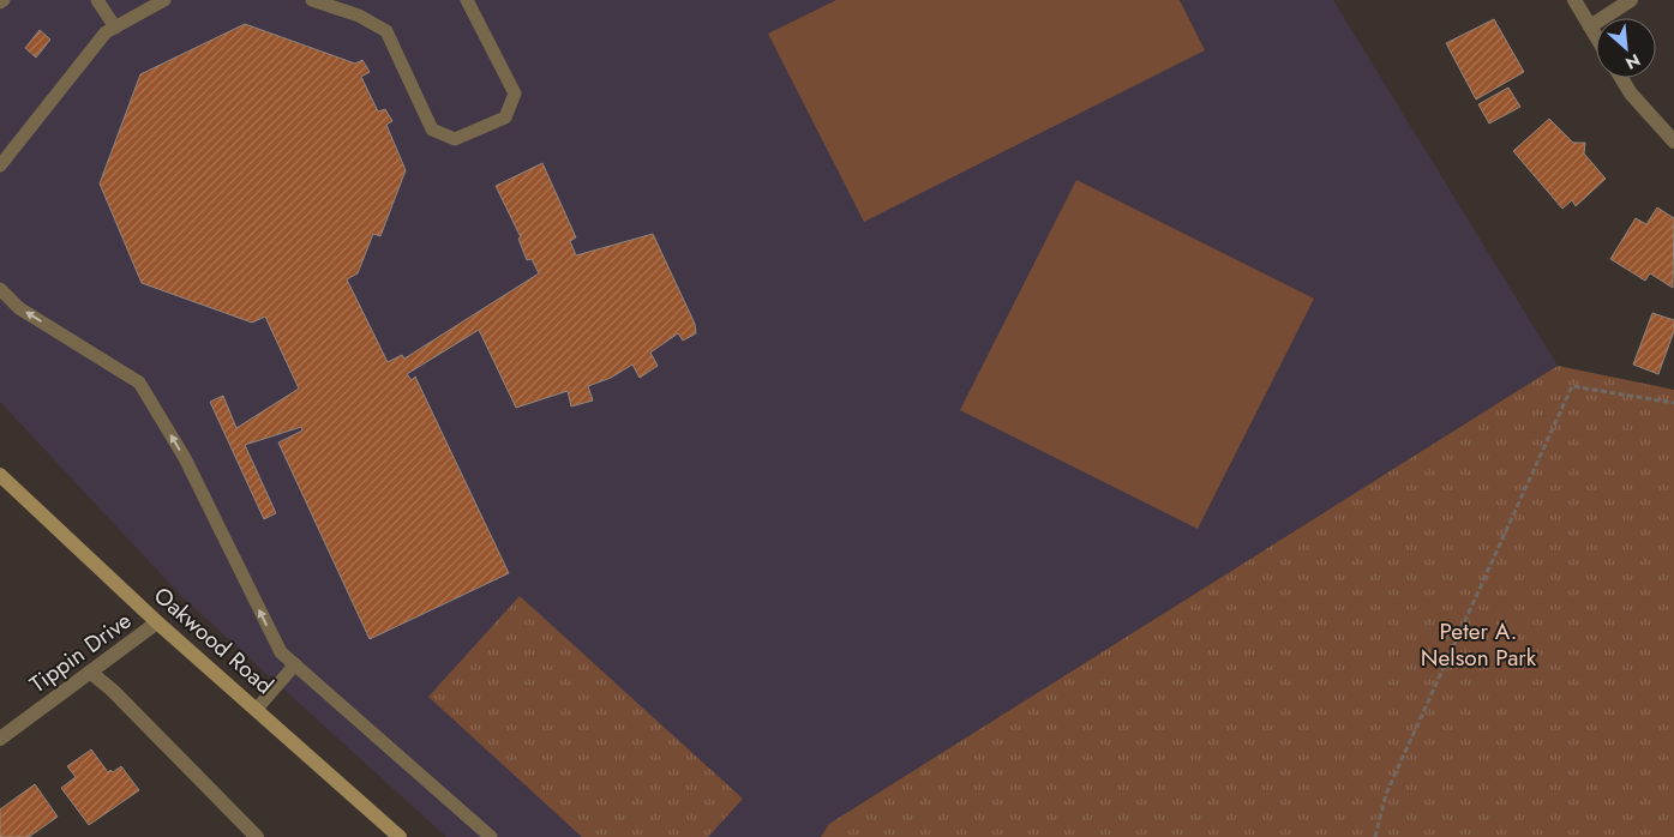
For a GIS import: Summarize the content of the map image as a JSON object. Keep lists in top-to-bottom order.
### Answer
{
  "streets": {
    "main road": ["Oakwood Road"],
    "street": ["Tippin Drive"]
  },
  "crossings": [
    ["Oakwood Road", "Tippin Drive"]
  ],
  "parks": ["Peter A. Nelson Park"],
  "north": "bottom right"
}
